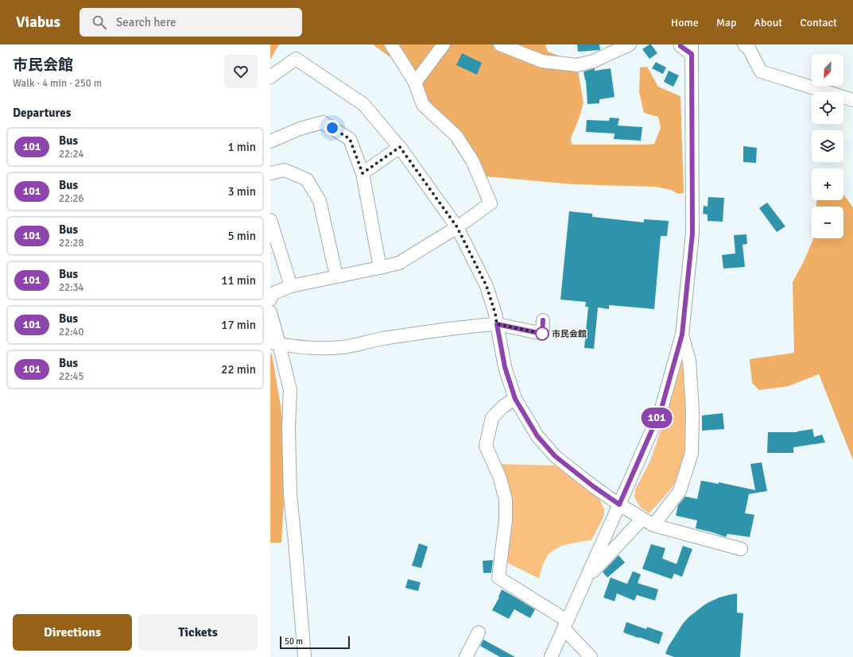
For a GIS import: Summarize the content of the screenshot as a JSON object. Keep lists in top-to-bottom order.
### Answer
{
  "places": ["市民会館"],
  "lines": ["bus line 101"],
  "scale_bar": "50 m",
  "north": "bottom left",
  "page": {
    "header": "Viabus",
    "search": "Search here",
    "nav": [
      "Home",
      "Map",
      "About",
      "Contact"
    ],
    "heading": [
      ["市民会館", "Walk · 4 min · 250 m"],
      "Departures"
    ],
    "on_map": "101",
    "map_buttons": ["+", "−"],
    "list": [
      {
        "mark": "101",
        "name": "Bus",
        "note": "22:24",
        "value": "1 min"
      },
      {
        "mark": "101",
        "name": "Bus",
        "note": "22:26",
        "value": "3 min"
      },
      {
        "mark": "101",
        "name": "Bus",
        "note": "22:28",
        "value": "5 min"
      },
      {
        "mark": "101",
        "name": "Bus",
        "note": "22:34",
        "value": "11 min"
      },
      {
        "mark": "101",
        "name": "Bus",
        "note": "22:40",
        "value": "17 min"
      },
      {
        "mark": "101",
        "name": "Bus",
        "note": "22:45",
        "value": "22 min"
      }
    ],
    "buttons": ["Directions", "Tickets"],
    "scale": "50 m"
  }
}
